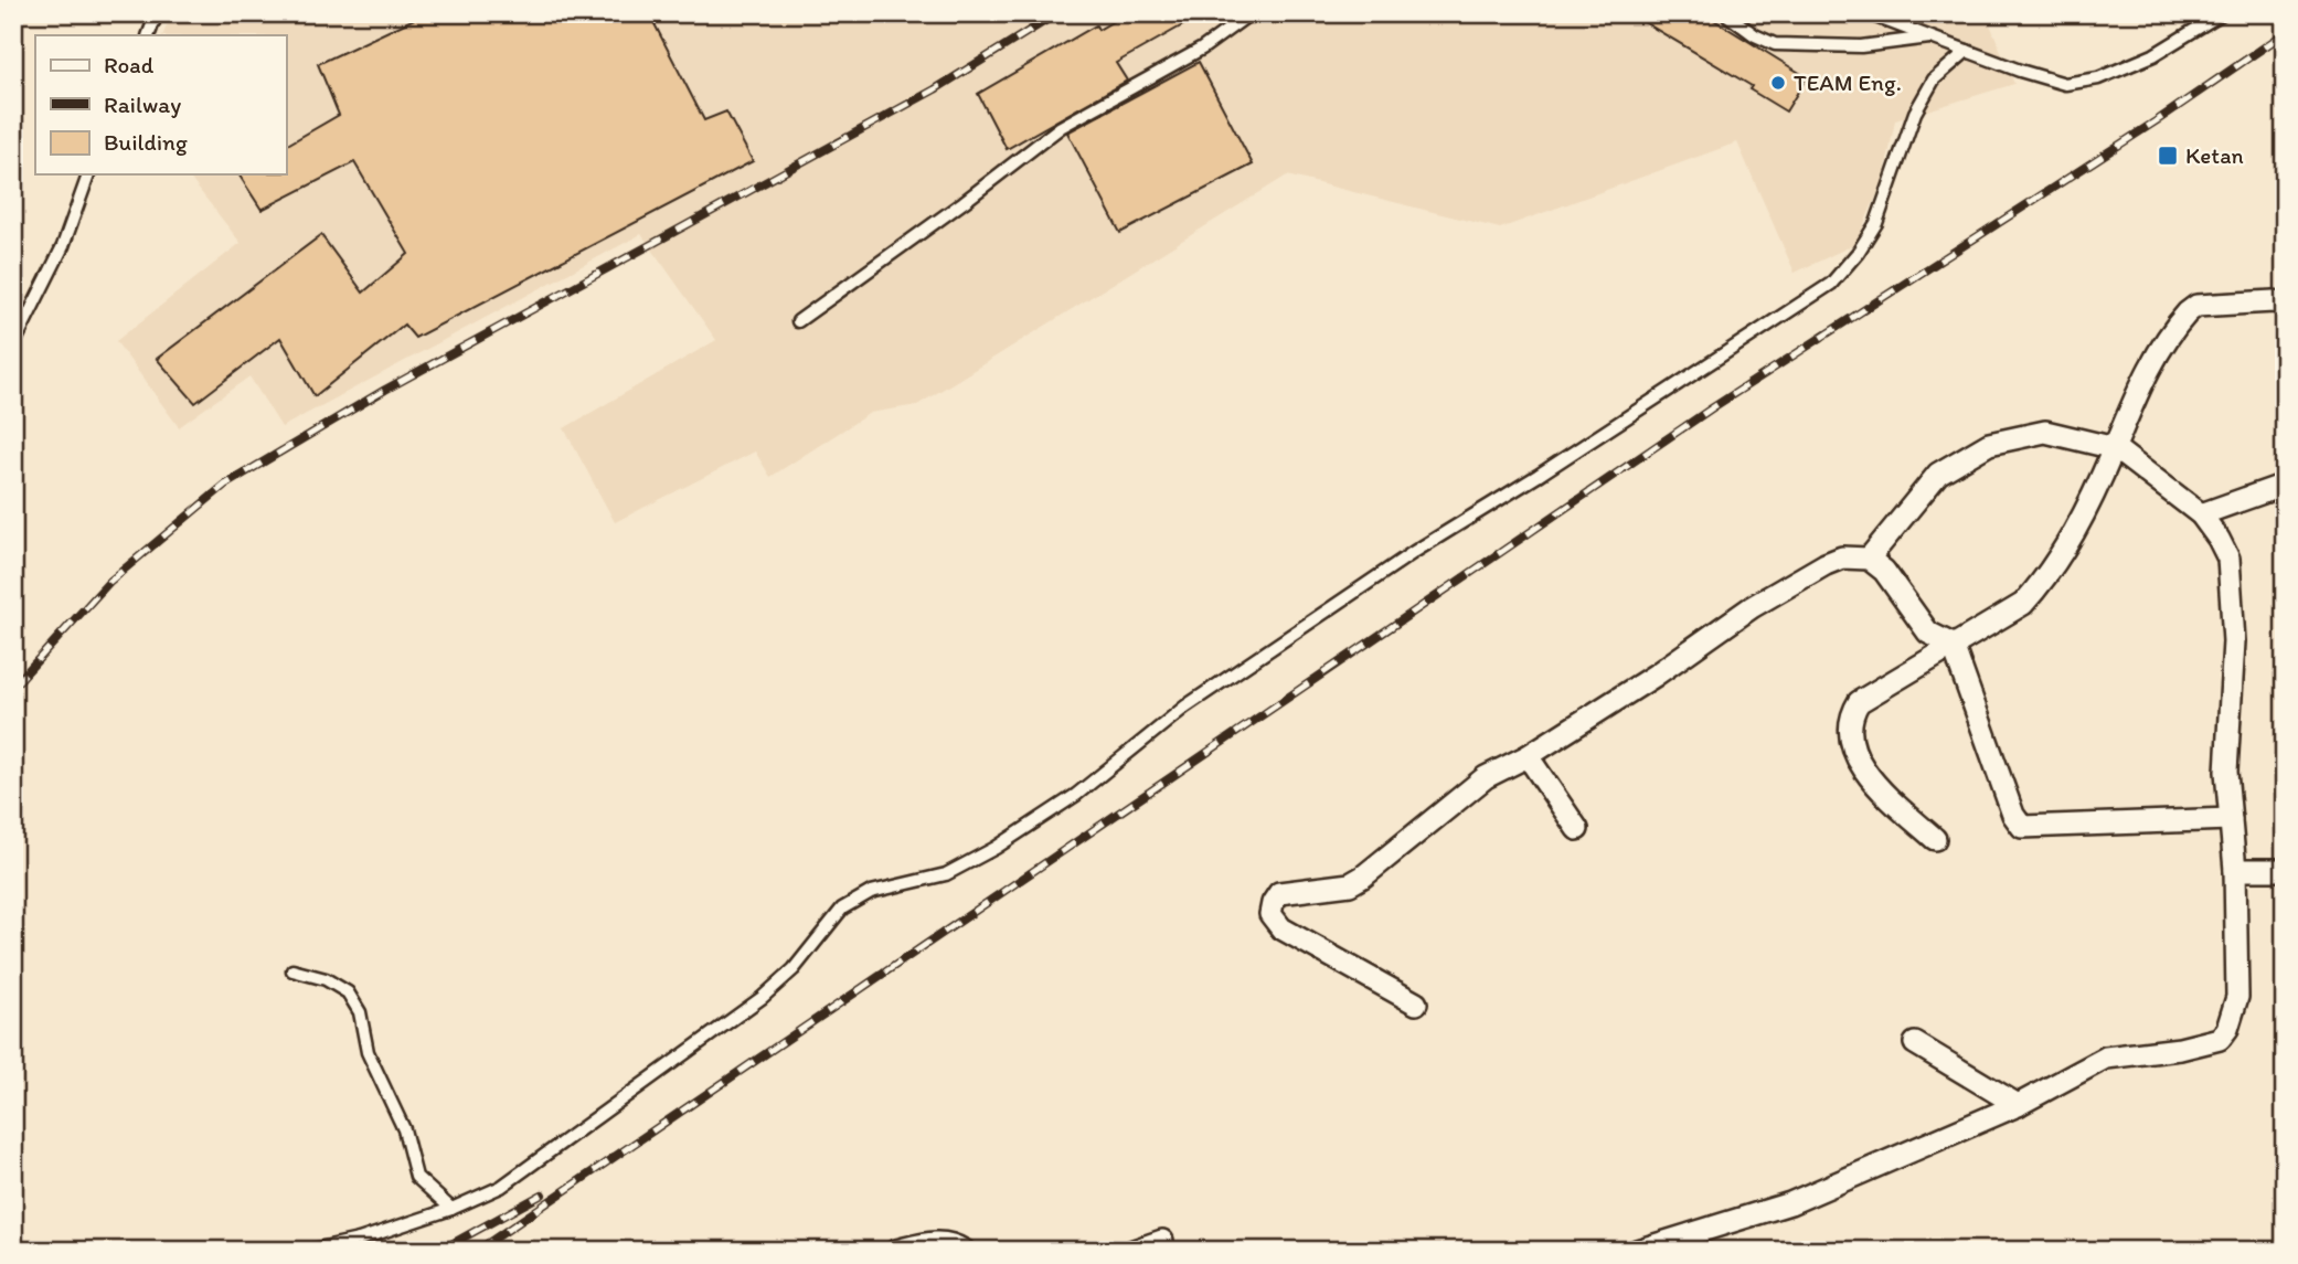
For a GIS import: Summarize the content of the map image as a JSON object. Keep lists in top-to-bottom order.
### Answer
{
  "places": {
    "other": ["TEAM Eng."],
    "transit": ["Ketan"]
  },
  "legend": ["Road", "Railway", "Building"]
}
